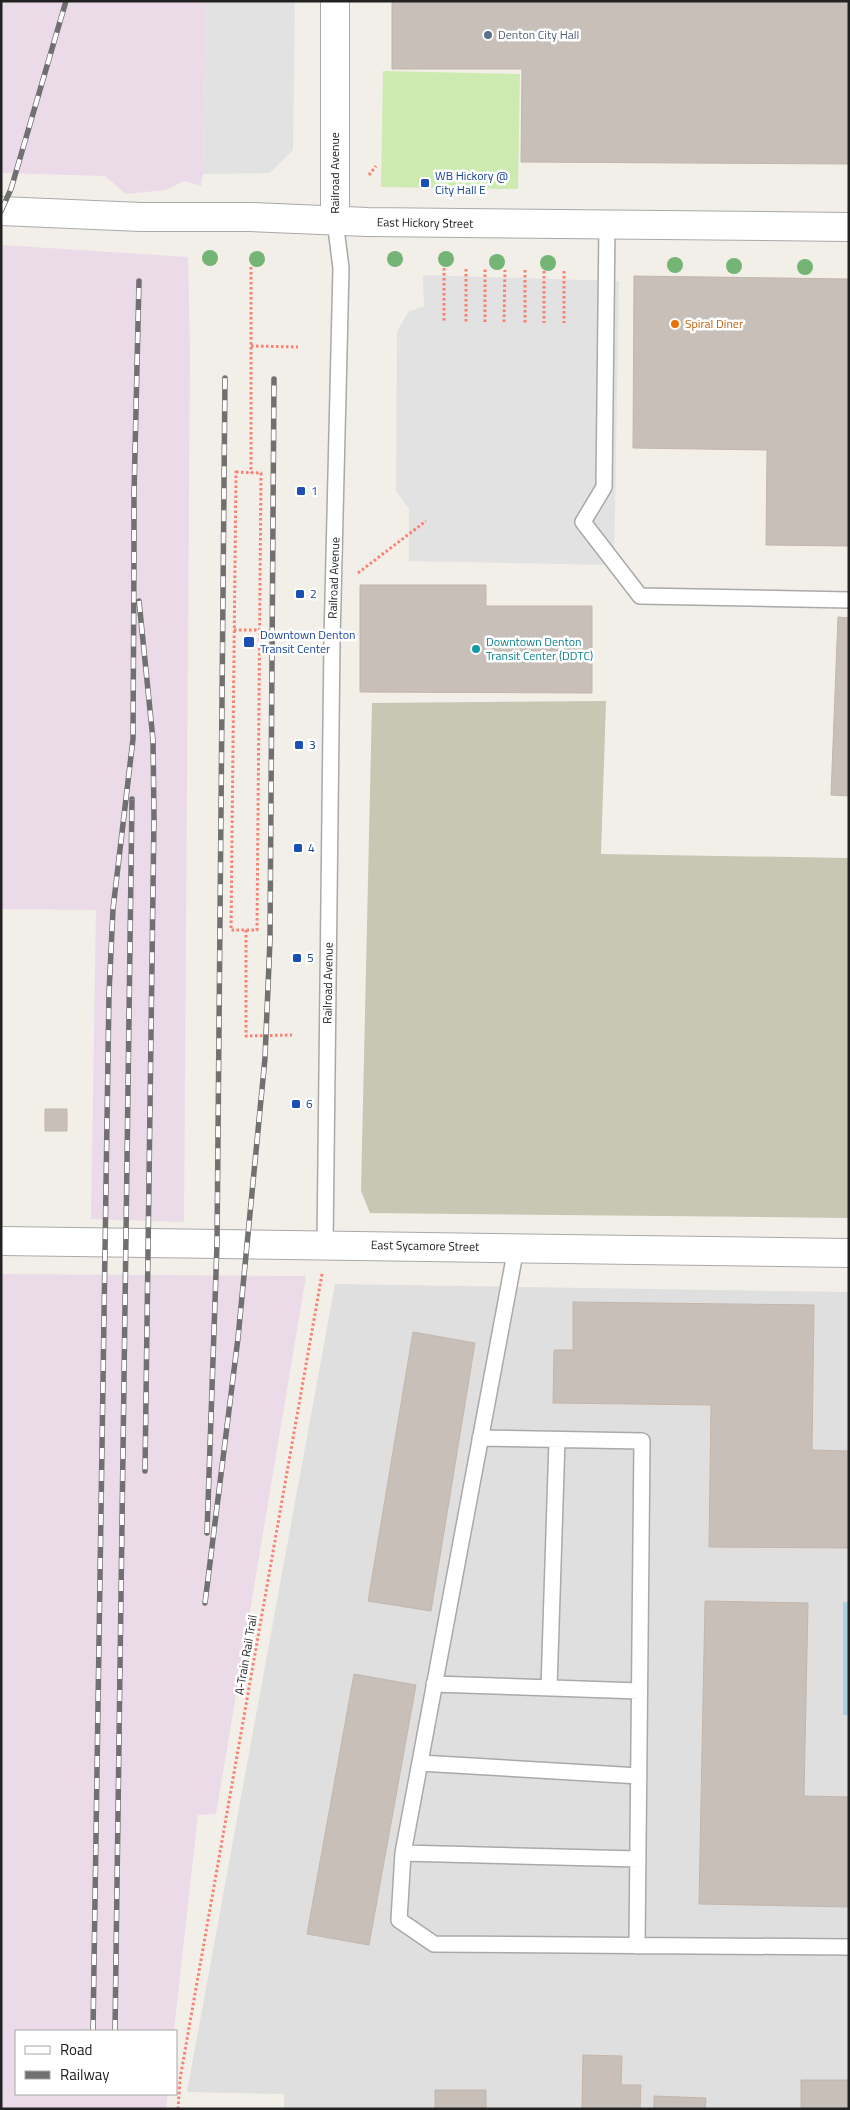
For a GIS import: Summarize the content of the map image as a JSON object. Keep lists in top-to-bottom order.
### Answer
{
  "streets": {
    "street": ["Railroad Avenue", "East Hickory Street", "East Sycamore Street"],
    "path": ["A-Train Rail Trail"]
  },
  "crossings": [
    ["Railroad Avenue", "East Hickory Street"],
    ["Railroad Avenue", "East Sycamore Street"],
    ["Railroad Avenue", "A-Train Rail Trail"],
    ["East Sycamore Street", "A-Train Rail Trail"]
  ],
  "places": {
    "other": ["Denton City Hall", "Spiral Diner", "Downtown Denton Transit Center (DDTC)"],
    "transit": [
      "WB Hickory @ City Hall E",
      "1",
      "2",
      "Downtown Denton Transit Center",
      "3",
      "4",
      "5",
      "6"
    ]
  },
  "legend": ["Road", "Railway"]
}
